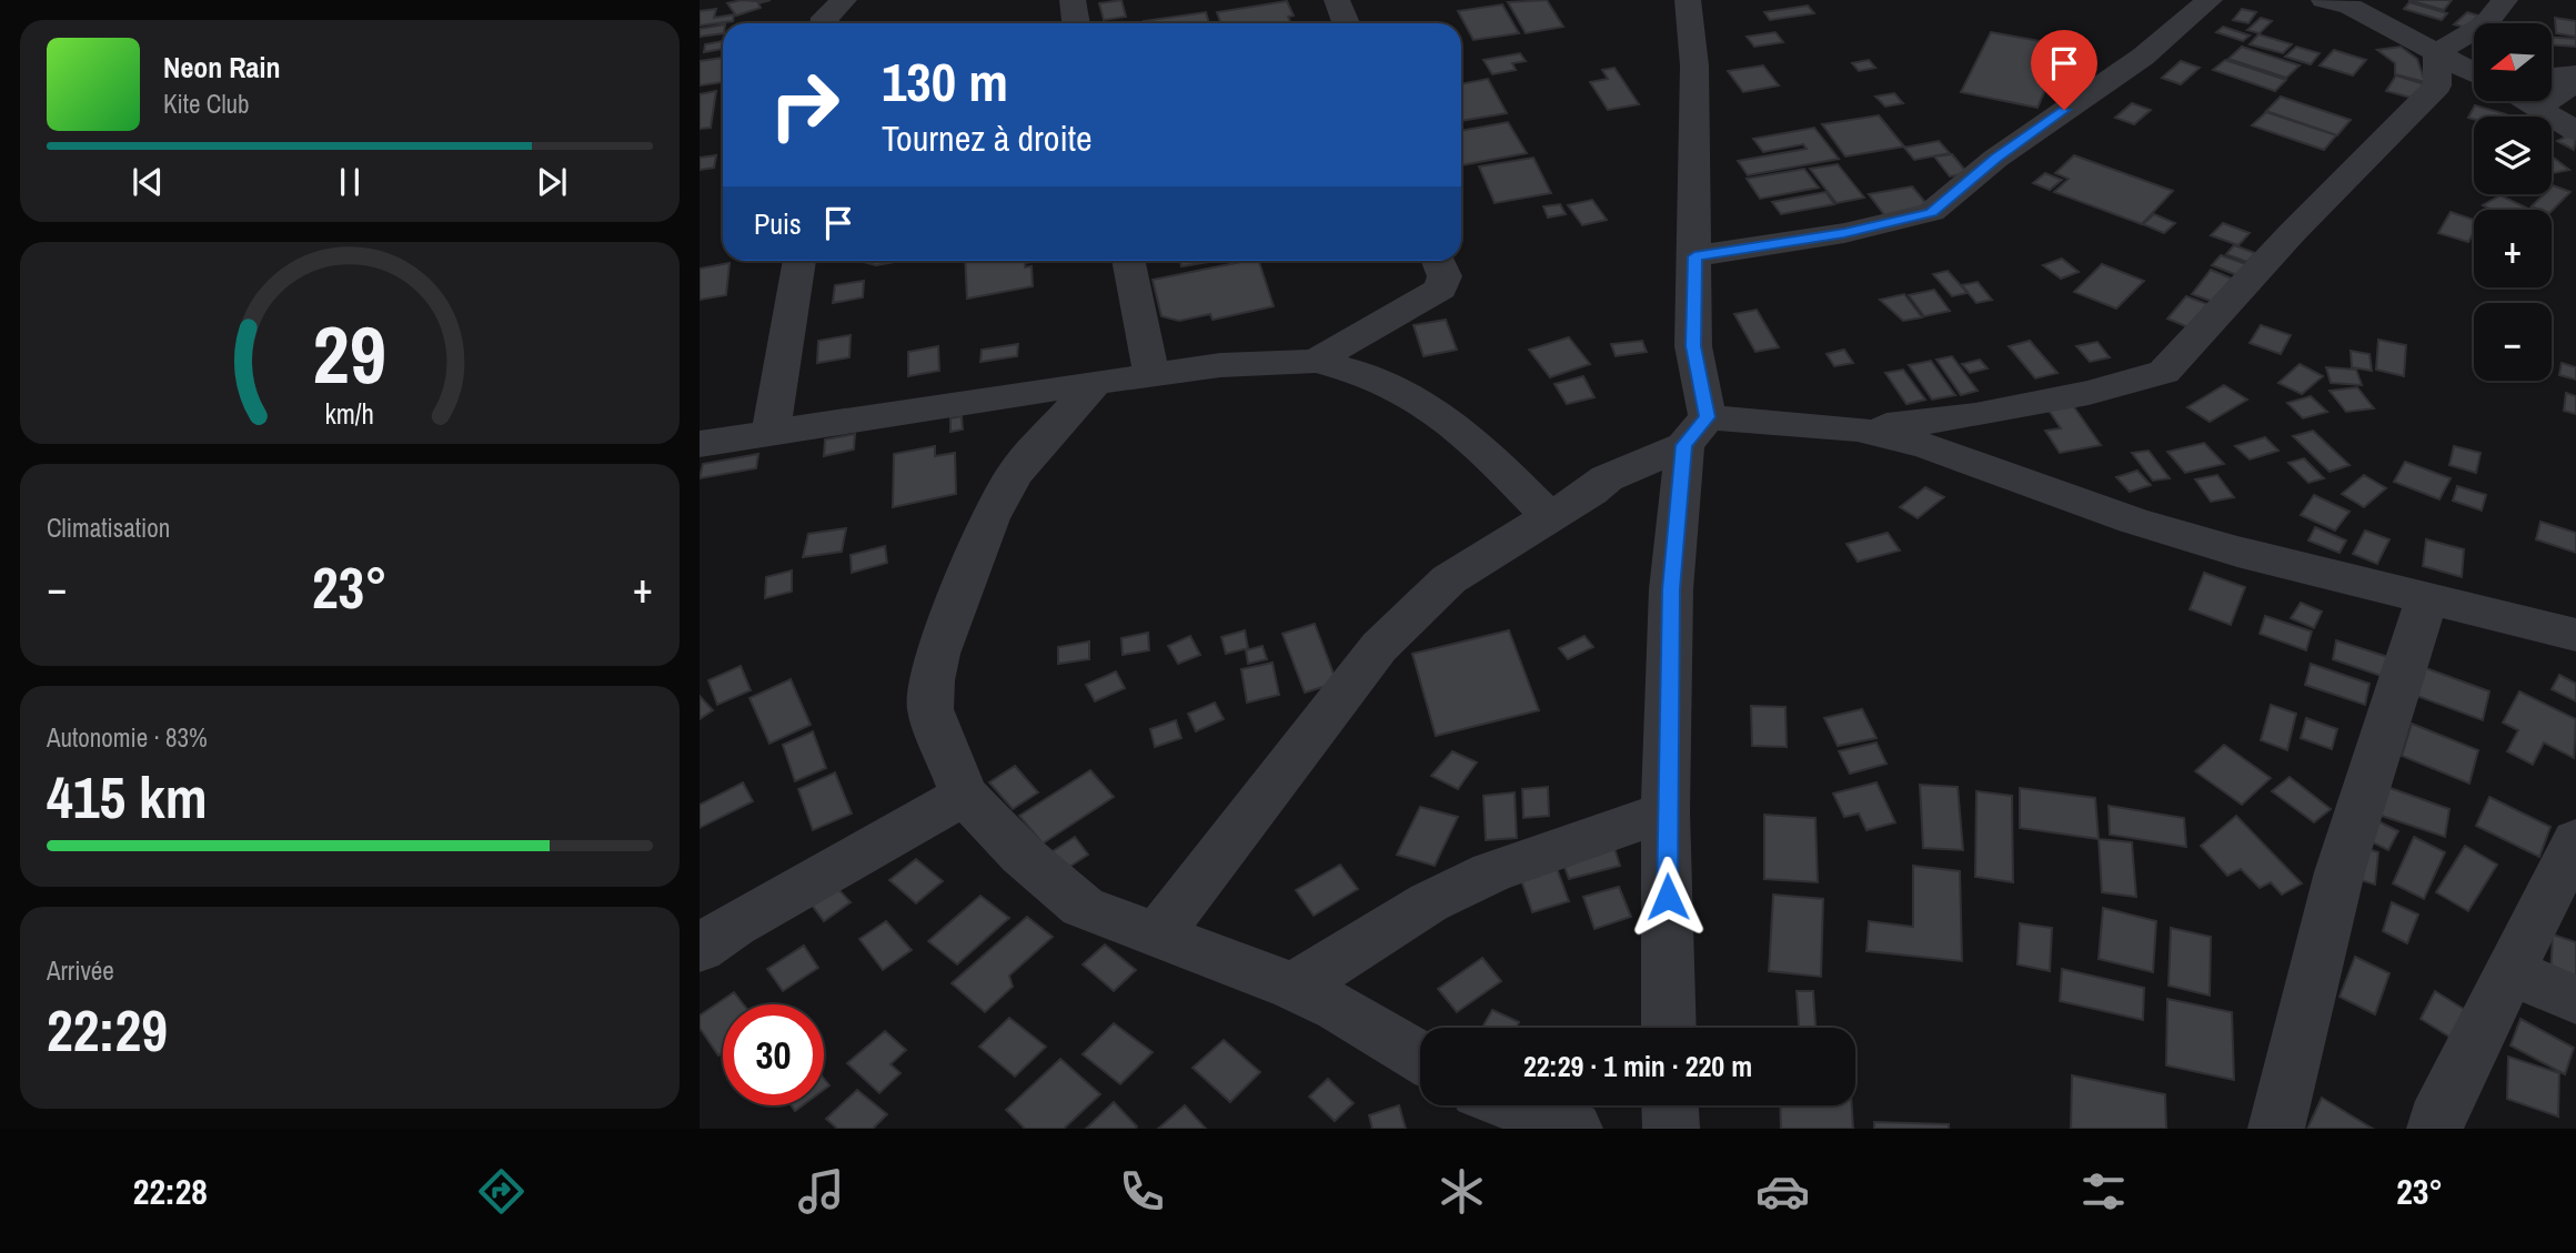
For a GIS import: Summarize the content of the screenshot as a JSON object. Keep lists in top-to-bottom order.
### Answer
{
  "north": "left",
  "page": {
    "map_buttons": ["+", "−"],
    "turn": ["130 m", "Tournez à droite"],
    "song": ["Neon Rain", "Kite Club"],
    "then": "Puis",
    "tile": [
      "Climatisation",
      ["Autonomie · 83%", "415 km"],
      ["Arrivée", "22:29"]
    ],
    "heat": ["−", "23°", "+"],
    "limit": "30",
    "trip": "22:29 · 1 min · 220 m",
    "tabs": ["22:28", "23°"],
    "gauge": ["29", "km/h"]
  }
}
